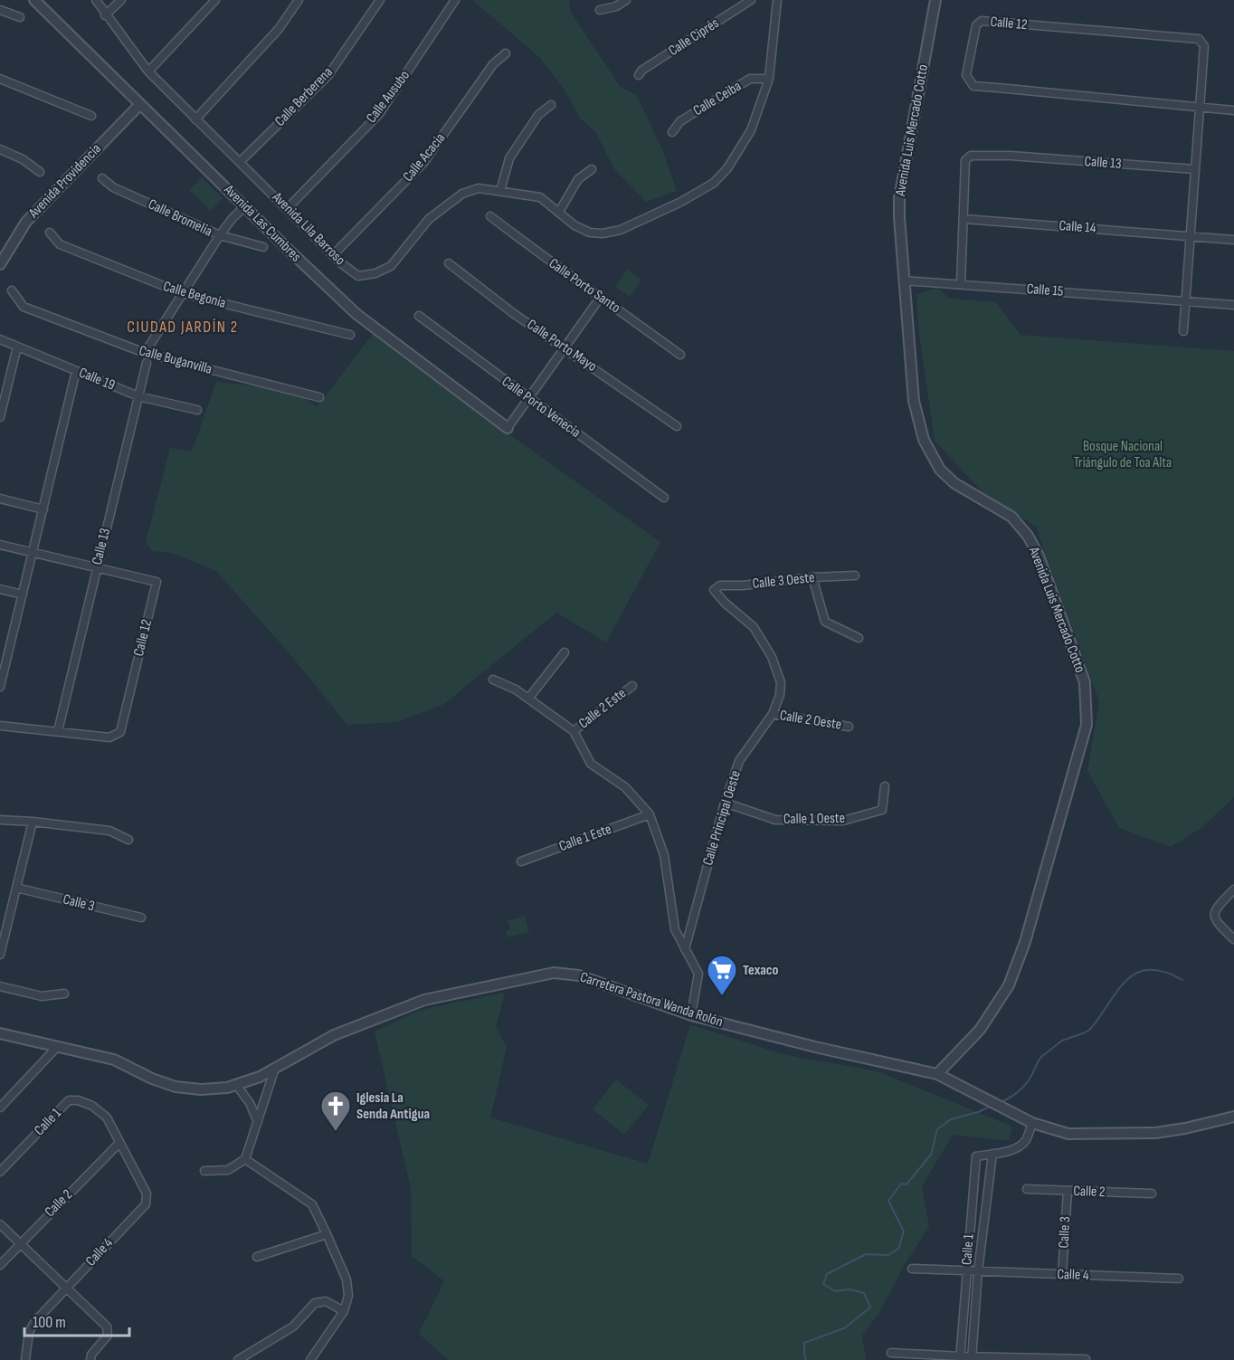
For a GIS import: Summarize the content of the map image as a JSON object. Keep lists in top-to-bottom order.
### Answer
{
  "streets": {
    "street": [
      "Calle 12",
      "Calle Ciprés",
      "Calle Berberena",
      "Calle Ausubo",
      "Calle Ceiba",
      "Avenida Luis Mercado Cotto",
      "Calle Acacia",
      "Calle 13",
      "Avenida Providencia",
      "Calle Bromelia",
      "Avenida Las Cumbres",
      "Calle 14",
      "Avenida Lila Barroso",
      "Calle Porto Santo",
      "Calle 15",
      "Calle Begonia",
      "Calle Porto Mayo",
      "Calle Buganvilla",
      "Calle 19",
      "Calle Porto Venecia",
      "Calle 3 Oeste",
      "Calle 2 Este",
      "Calle 2 Oeste",
      "Calle Principal Oeste",
      "Calle 1 Oeste",
      "Calle 1 Este",
      "Calle 3",
      "Carretera Pastora Wanda Rolón",
      "Calle 1",
      "Calle 2",
      "Calle 4"
    ]
  },
  "crossings": [
    ["Calle 12", "Calle 13"],
    ["Calle 12", "Calle 14"],
    ["Calle 12", "Calle 15"],
    ["Calle Berberena", "Avenida Lila Barroso"],
    ["Calle Ausubo", "Avenida Lila Barroso"],
    ["Calle Ceiba", "Avenida Lila Barroso"],
    ["Avenida Luis Mercado Cotto", "Calle 15"],
    ["Avenida Luis Mercado Cotto", "Carretera Pastora Wanda Rolón"],
    ["Calle Acacia", "Avenida Lila Barroso"],
    ["Calle 13", "Calle 14"],
    ["Calle 13", "Calle 19"],
    ["Avenida Providencia", "Avenida Las Cumbres"],
    ["Calle 3 Oeste", "Calle Principal Oeste"],
    ["Calle 2 Oeste", "Calle Principal Oeste"],
    ["Calle Principal Oeste", "Calle 1 Oeste"],
    ["Calle 3", "Calle 2"],
    ["Calle 3", "Calle 4"],
    ["Carretera Pastora Wanda Rolón", "Calle 1"],
    ["Calle 1", "Calle 2"],
    ["Calle 1", "Calle 4"],
    ["Calle 2", "Calle 4"]
  ],
  "districts": ["CIUDAD JARDÍN 2"],
  "parks": ["Bosque Nacional Triángulo de Toa Alta"],
  "places": {
    "supermarket": ["Texaco"],
    "church": ["Iglesia La Senda Antigua"]
  },
  "scale_bar": "100 m"
}
